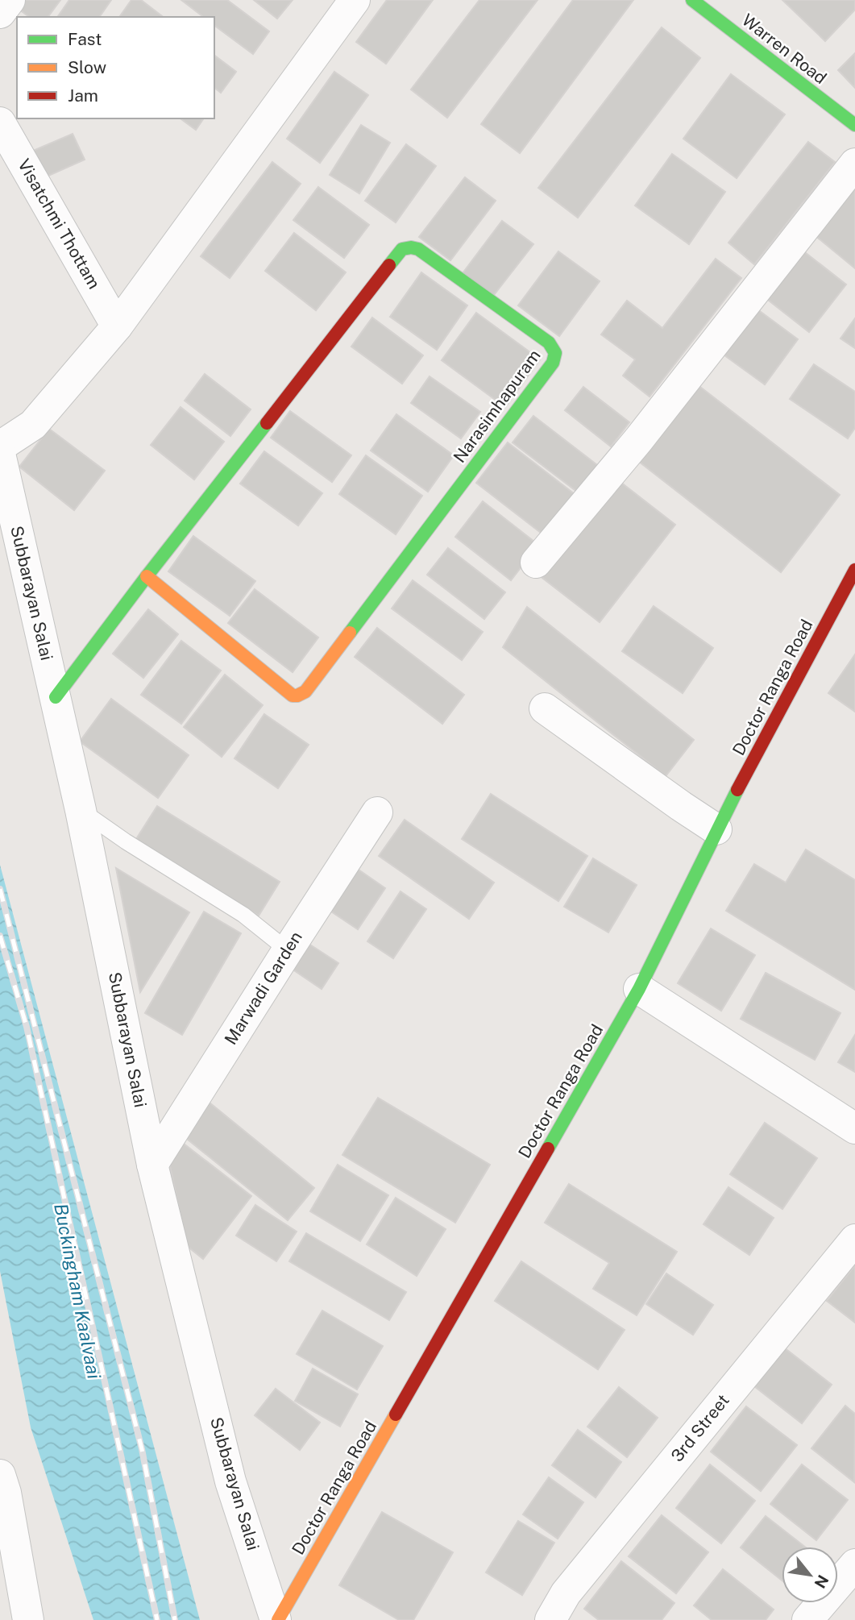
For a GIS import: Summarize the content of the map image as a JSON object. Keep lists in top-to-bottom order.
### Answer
{
  "streets": {
    "street": [
      "Warren Road",
      "Visatchmi Thottam",
      "Narasimhapuram",
      "Subbarayan Salai",
      "Doctor Ranga Road",
      "Marwadi Garden",
      "3rd Street"
    ]
  },
  "crossings": [
    ["Narasimhapuram", "Subbarayan Salai"],
    ["Subbarayan Salai", "Doctor Ranga Road"],
    ["Subbarayan Salai", "Marwadi Garden"]
  ],
  "water": ["Buckingham Kaalvaai"],
  "legend": ["Fast", "Slow", "Jam"],
  "north": "bottom right"
}
